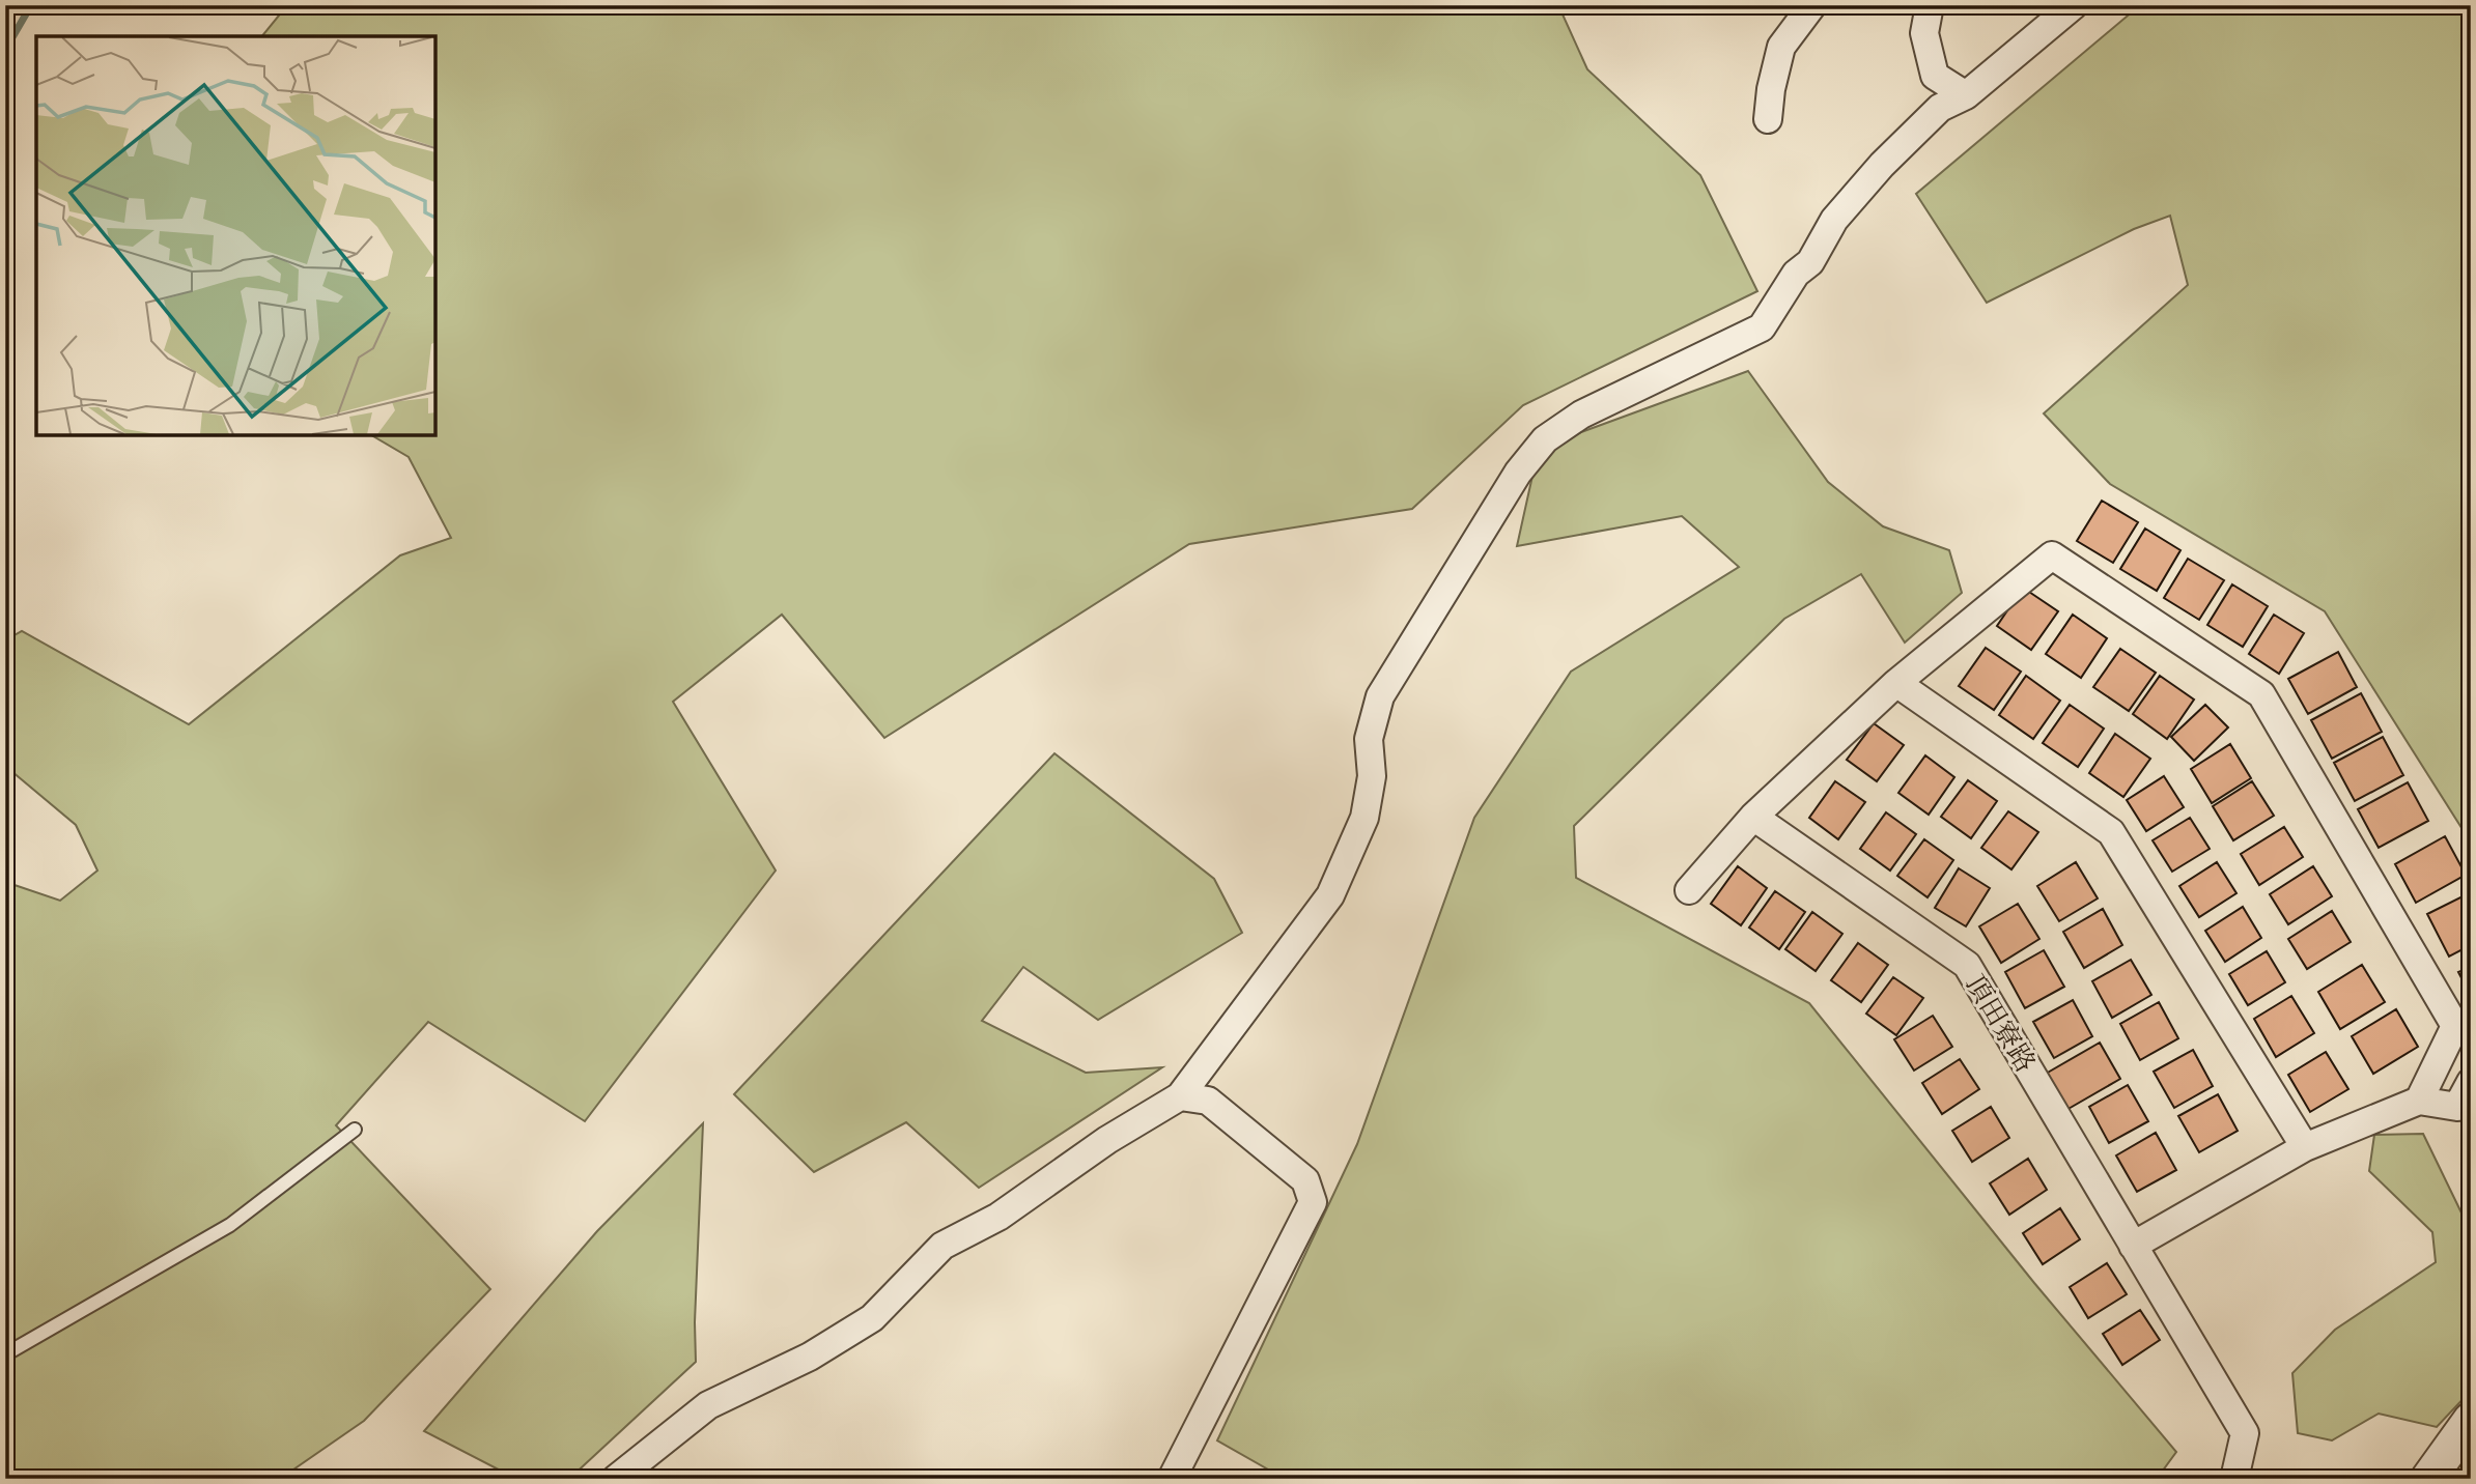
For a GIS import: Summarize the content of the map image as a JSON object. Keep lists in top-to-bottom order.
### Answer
{
  "streets": {
    "street": ["頂田寮路"]
  }
}
